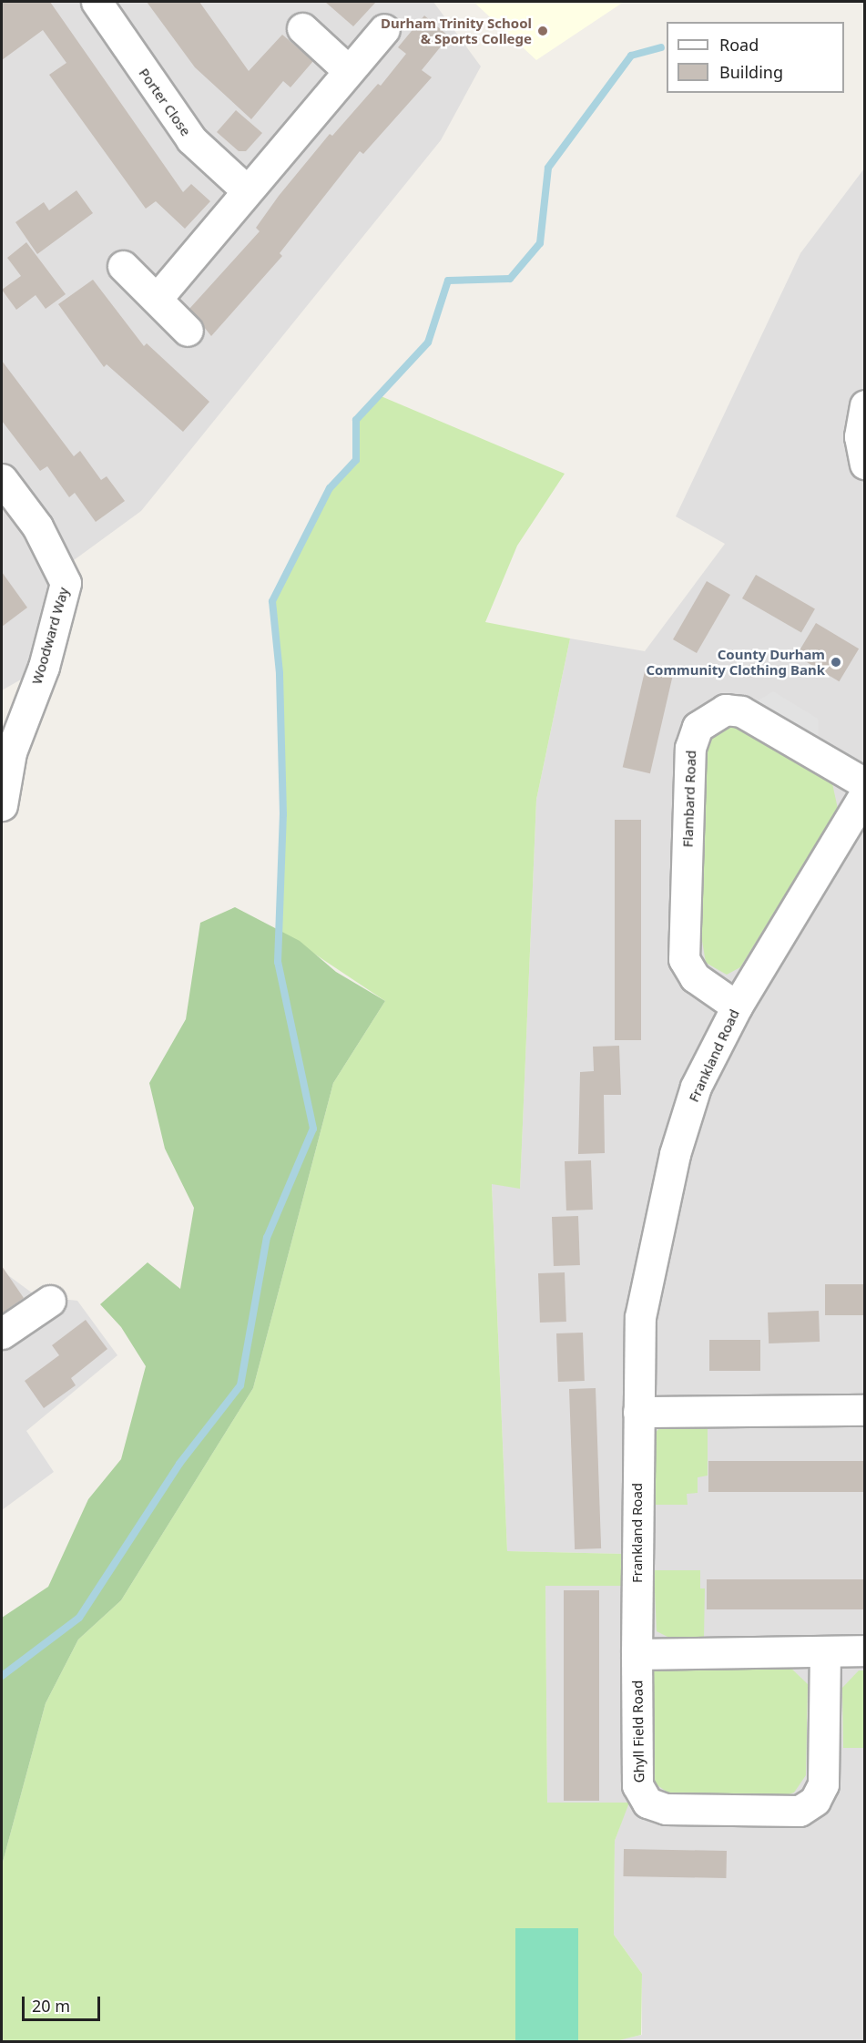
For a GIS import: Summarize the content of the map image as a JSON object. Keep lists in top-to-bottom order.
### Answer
{
  "streets": {
    "street": [
      "Porter Close",
      "Woodward Way",
      "Flambard Road",
      "Frankland Road",
      "Ghyll Field Road"
    ]
  },
  "crossings": [
    ["Flambard Road", "Frankland Road"],
    ["Frankland Road", "Ghyll Field Road"]
  ],
  "places": ["Durham Trinity School & Sports College", "County Durham Community Clothing Bank"],
  "legend": ["Road", "Building"],
  "scale_bar": "20 m"
}
